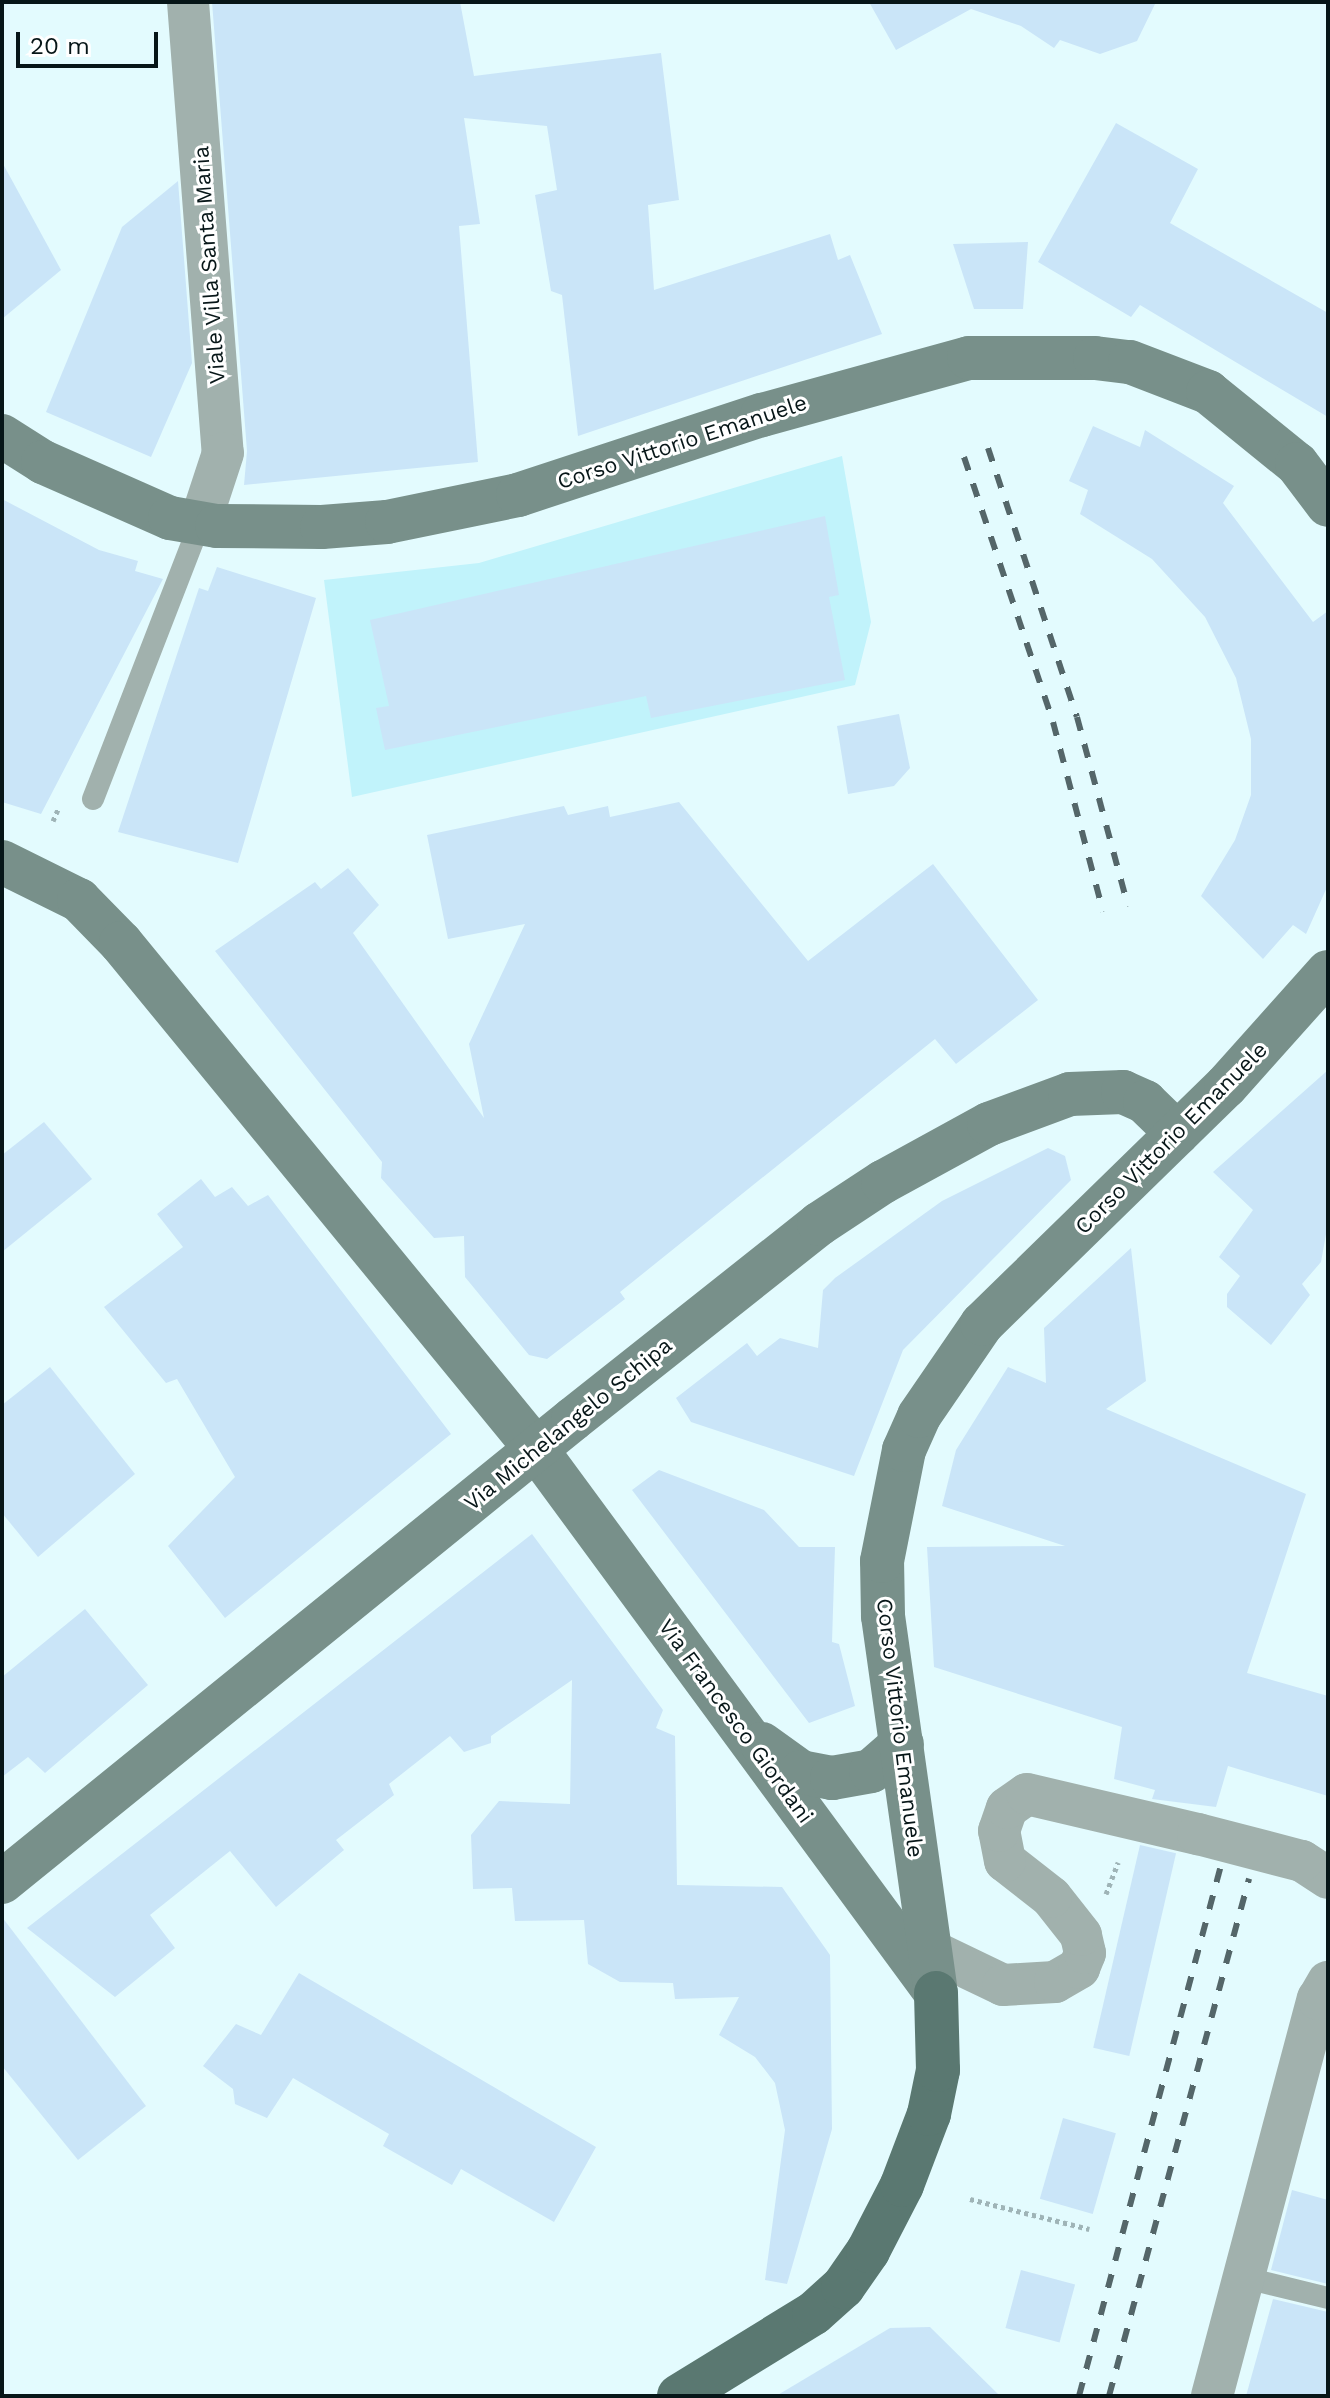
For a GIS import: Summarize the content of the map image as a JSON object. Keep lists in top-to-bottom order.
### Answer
{
  "streets": {
    "main road": ["Corso Vittorio Emanuele"],
    "street": ["Viale Villa Santa Maria", "Via Michelangelo Schipa", "Via Francesco Giordani"]
  },
  "crossings": [
    ["Viale Villa Santa Maria", "Corso Vittorio Emanuele"],
    ["Corso Vittorio Emanuele", "Via Michelangelo Schipa"],
    ["Corso Vittorio Emanuele", "Via Francesco Giordani"],
    ["Via Michelangelo Schipa", "Via Francesco Giordani"]
  ],
  "scale_bar": "20 m"
}
